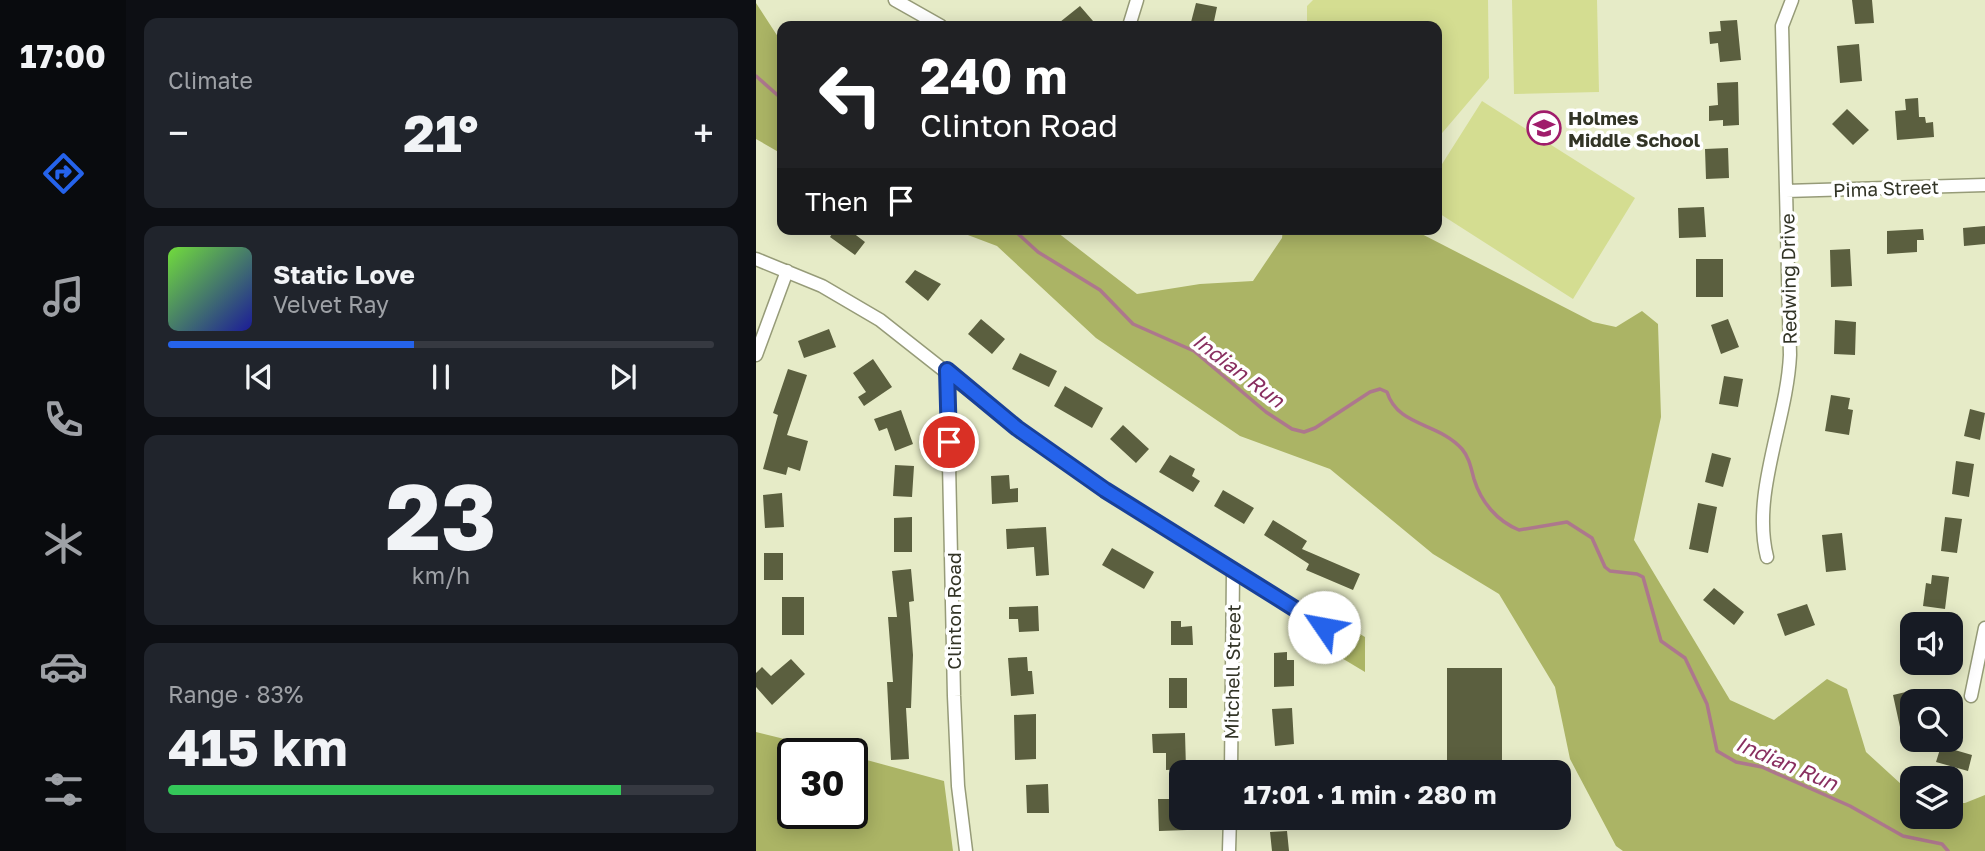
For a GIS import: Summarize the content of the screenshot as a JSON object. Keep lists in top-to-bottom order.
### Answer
{
  "streets": {
    "street": [
      "Pima Street",
      "Redwing Drive",
      "Clinton Road",
      "Mitchell Street"
    ]
  },
  "crossings": [
    ["Pima Street", "Redwing Drive"]
  ],
  "water": ["Indian Run"],
  "places": {
    "school or university": ["Holmes Middle School"]
  },
  "page": {
    "tabs": "17:00",
    "tile": [
      "Climate",
      ["23", "km/h"],
      ["Range · 83%", "415 km"]
    ],
    "turn": ["240 m", "Clinton Road"],
    "heat": ["−", "21°", "+"],
    "then": "Then",
    "song": ["Static Love", "Velvet Ray"],
    "limit": "30",
    "trip": "17:01 · 1 min · 280 m"
  }
}
